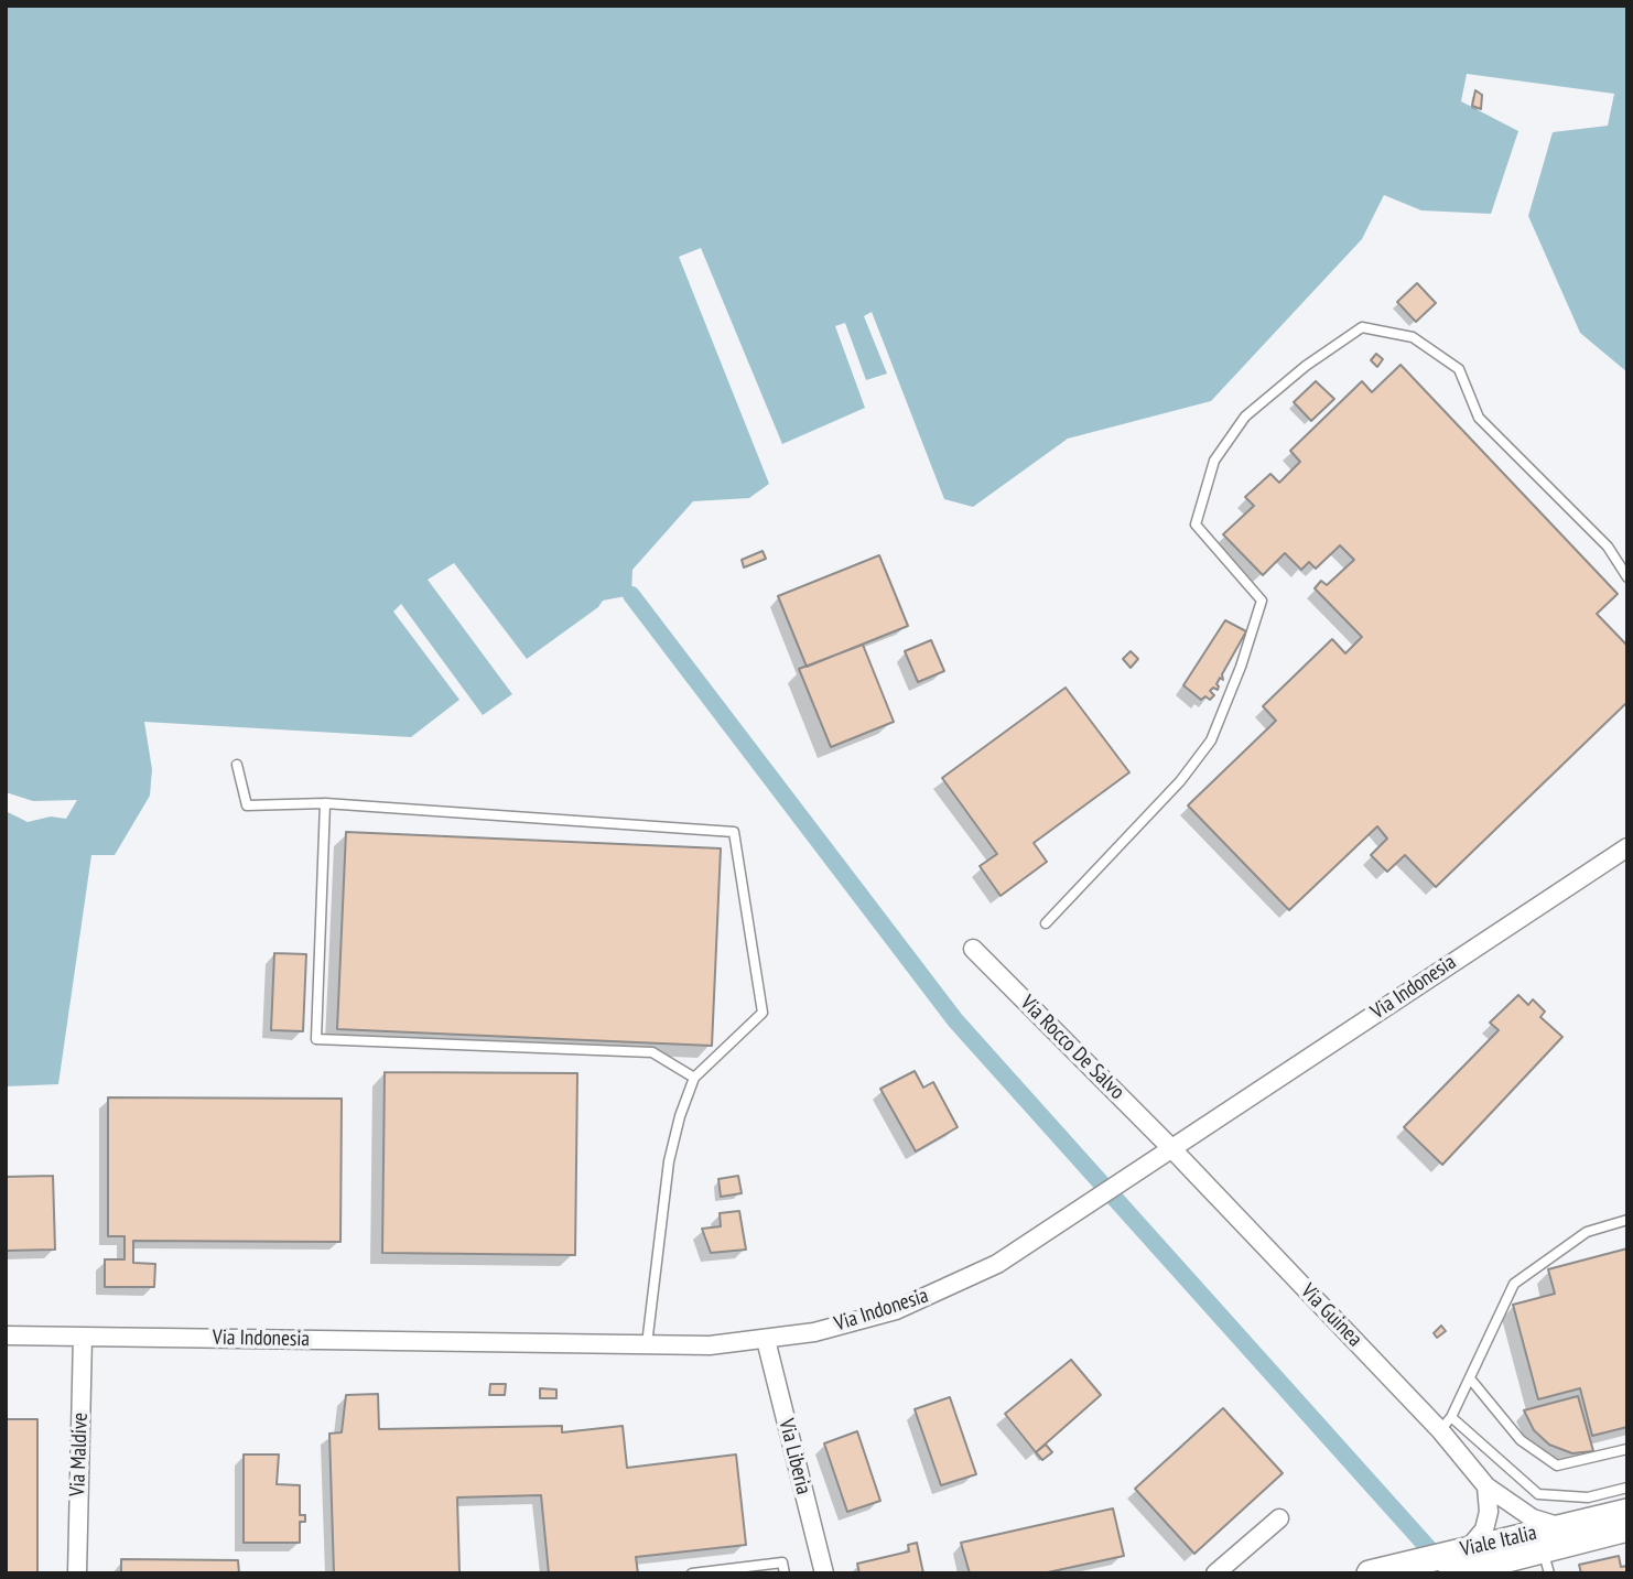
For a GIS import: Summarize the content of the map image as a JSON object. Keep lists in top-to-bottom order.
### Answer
{
  "streets": {
    "main road": ["Viale Italia"],
    "street": [
      "Via Indonesia",
      "Via Rocco De Salvo",
      "Via Guinea",
      "Via Maldive",
      "Via Liberia"
    ]
  },
  "crossings": [
    ["Via Indonesia", "Via Rocco De Salvo"],
    ["Via Indonesia", "Via Guinea"],
    ["Via Indonesia", "Via Maldive"],
    ["Via Indonesia", "Via Liberia"],
    ["Via Rocco De Salvo", "Via Guinea"],
    ["Via Guinea", "Viale Italia"]
  ]
}
